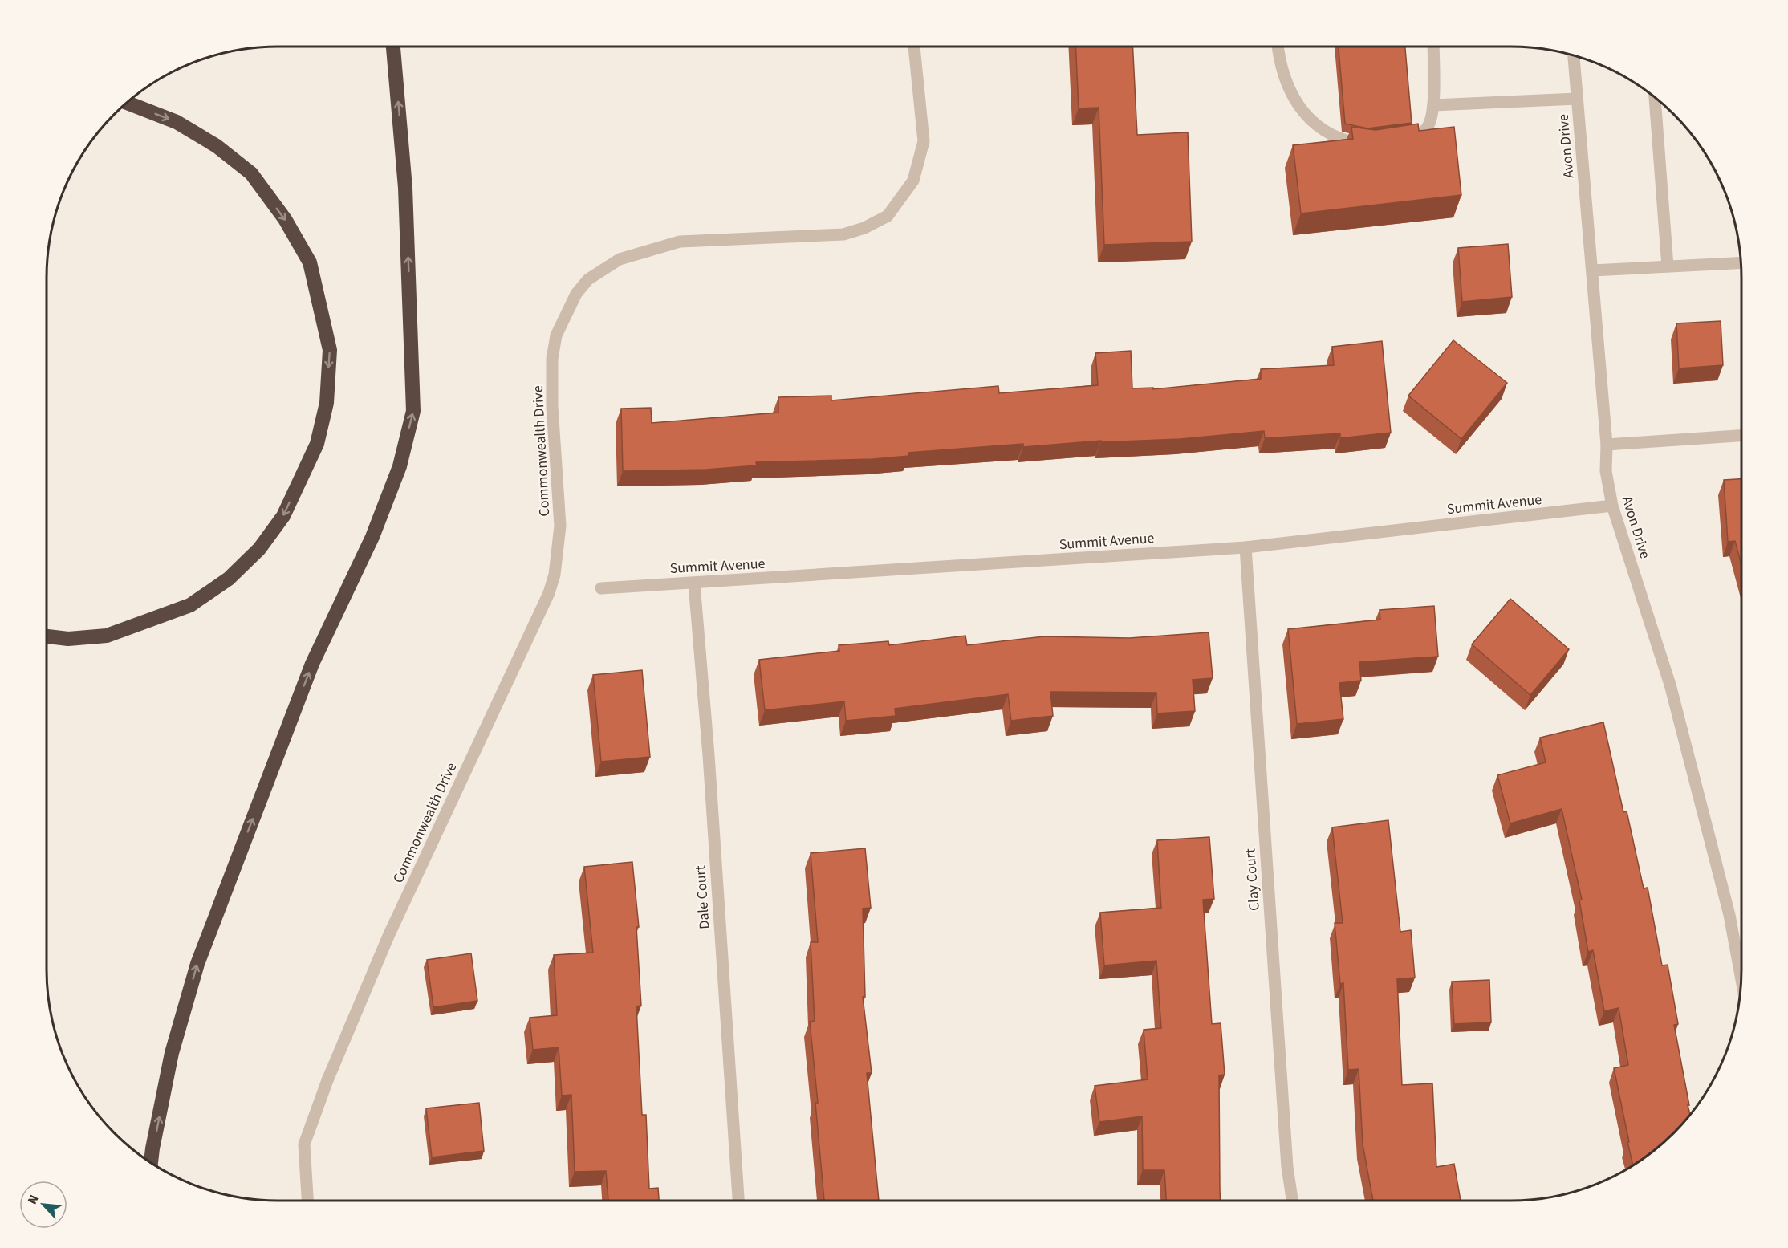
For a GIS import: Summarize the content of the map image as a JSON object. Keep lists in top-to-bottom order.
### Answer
{
  "streets": {
    "street": [
      "Avon Drive",
      "Commonwealth Drive",
      "Summit Avenue",
      "Clay Court",
      "Dale Court"
    ]
  },
  "crossings": [
    ["Avon Drive", "Summit Avenue"],
    ["Summit Avenue", "Clay Court"],
    ["Summit Avenue", "Dale Court"]
  ],
  "north": "top left"
}
